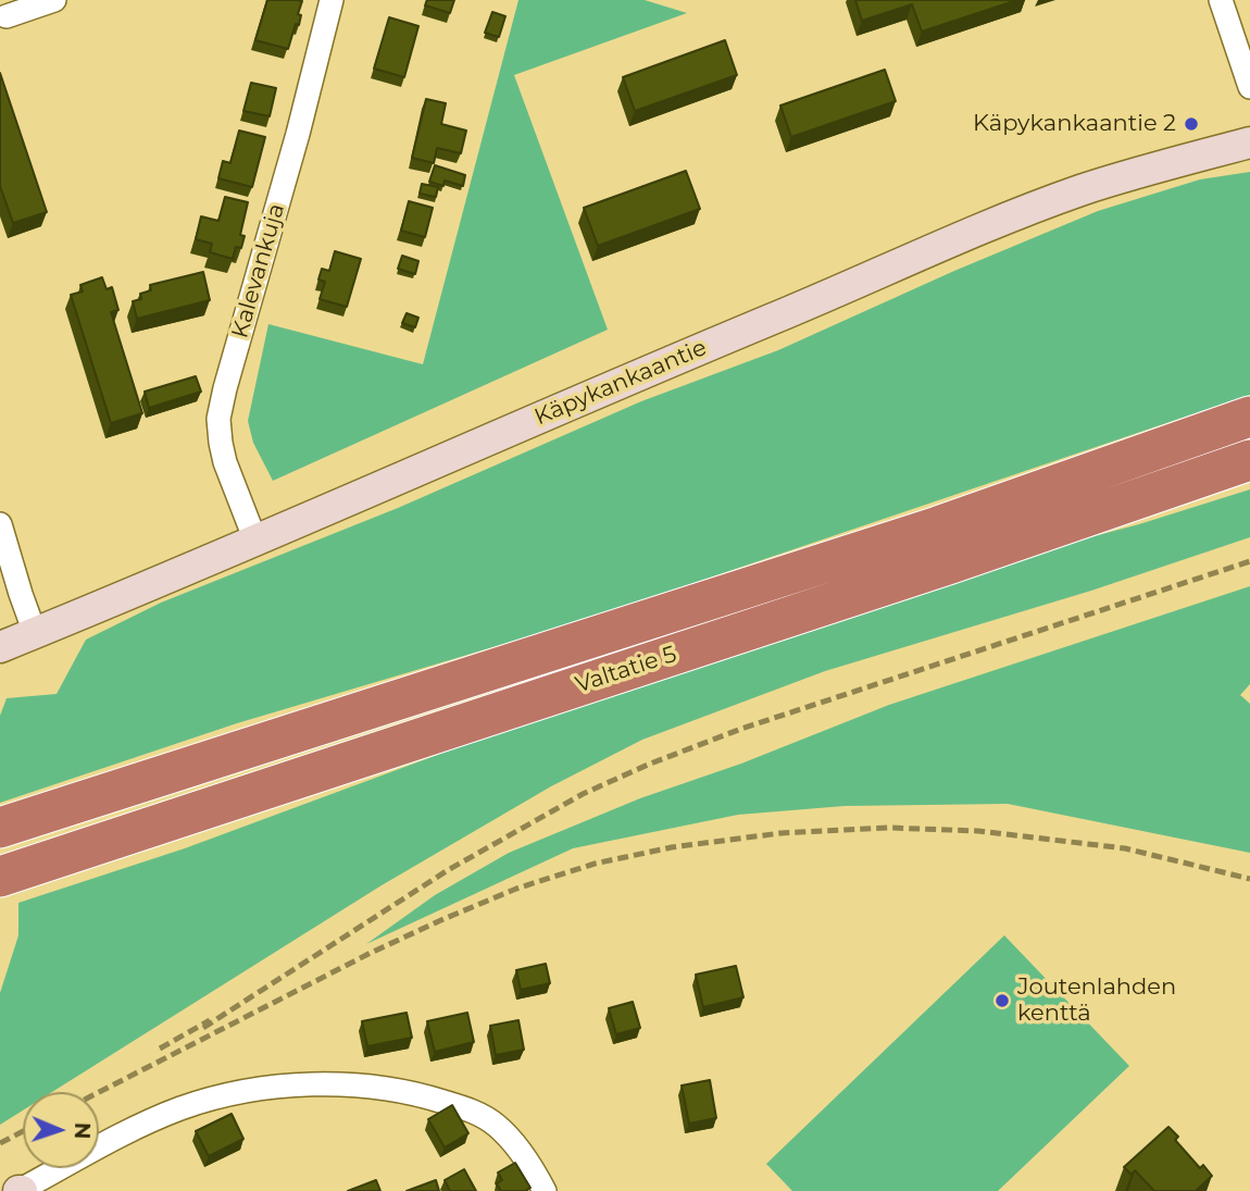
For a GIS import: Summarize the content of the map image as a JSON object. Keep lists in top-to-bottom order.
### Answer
{
  "streets": {
    "highway": ["Valtatie 5"],
    "street": ["Kalevankuja", "Käpykankaantie"]
  },
  "crossings": [
    ["Kalevankuja", "Käpykankaantie"]
  ],
  "places": ["Käpykankaantie 2", "Joutenlahden kenttä"],
  "north": "right"
}
